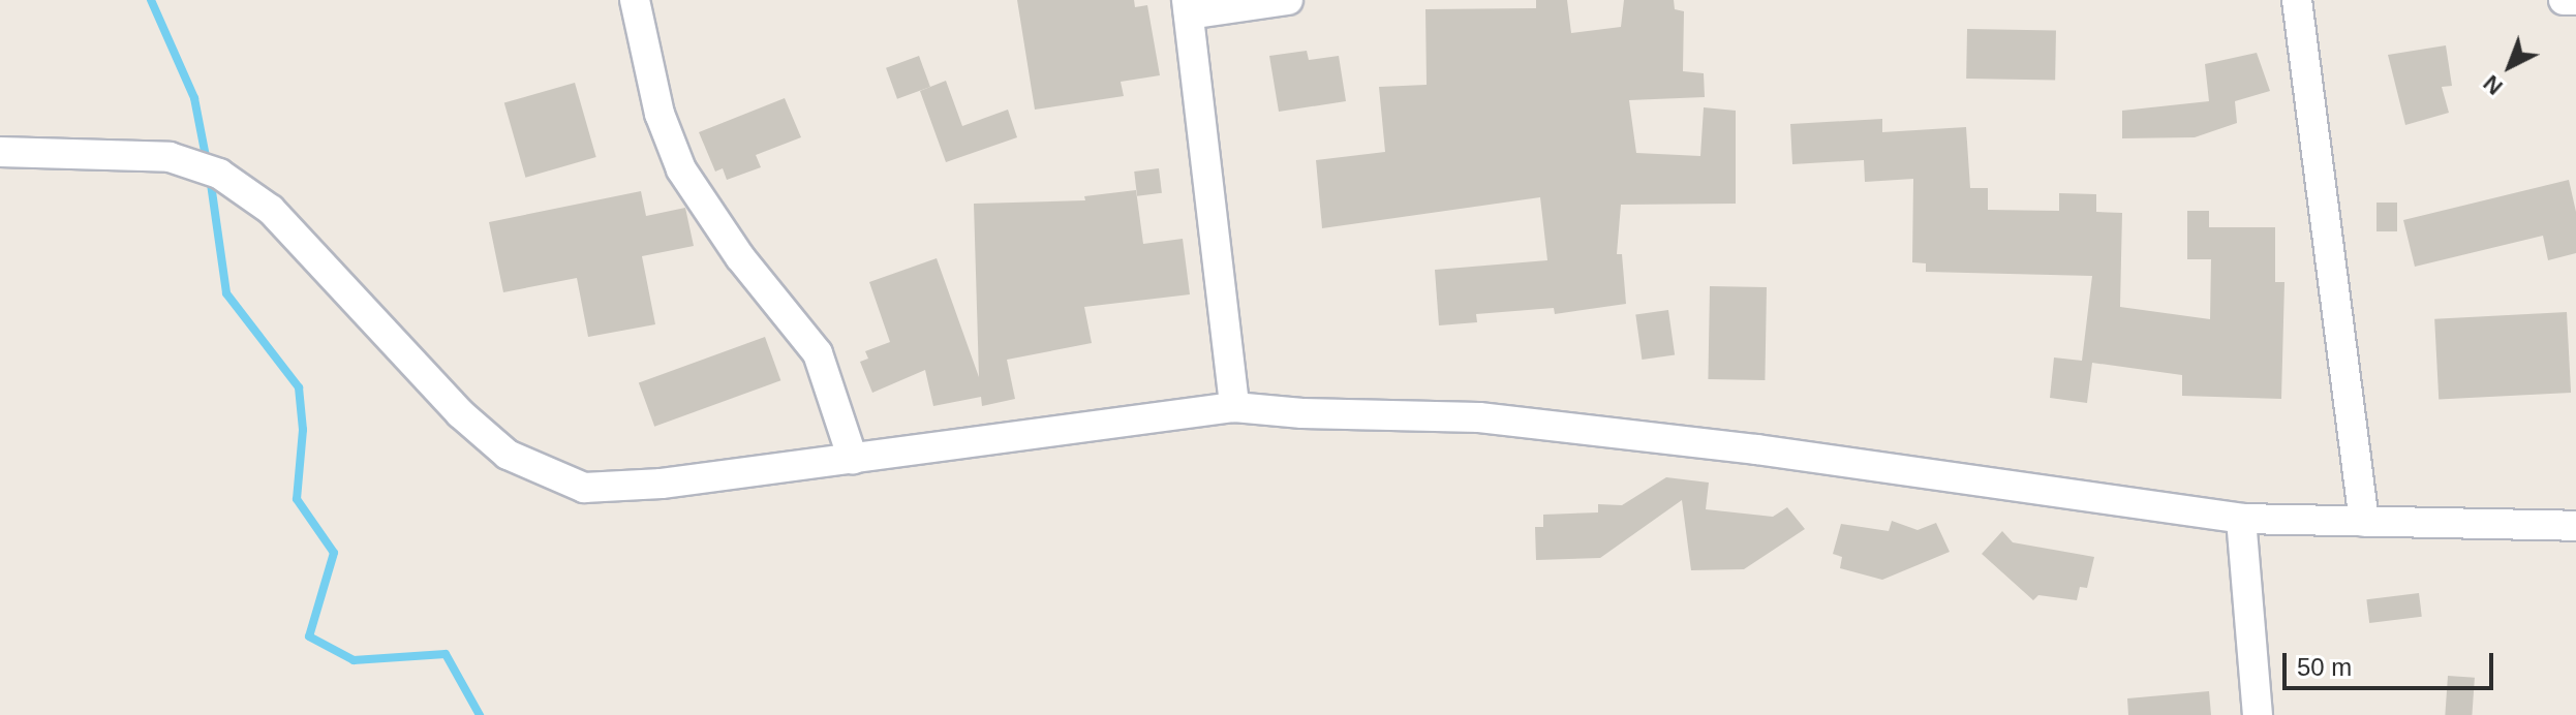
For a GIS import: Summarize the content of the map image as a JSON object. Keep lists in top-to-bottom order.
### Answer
{
  "scale_bar": "50 m",
  "north": "bottom left"
}
